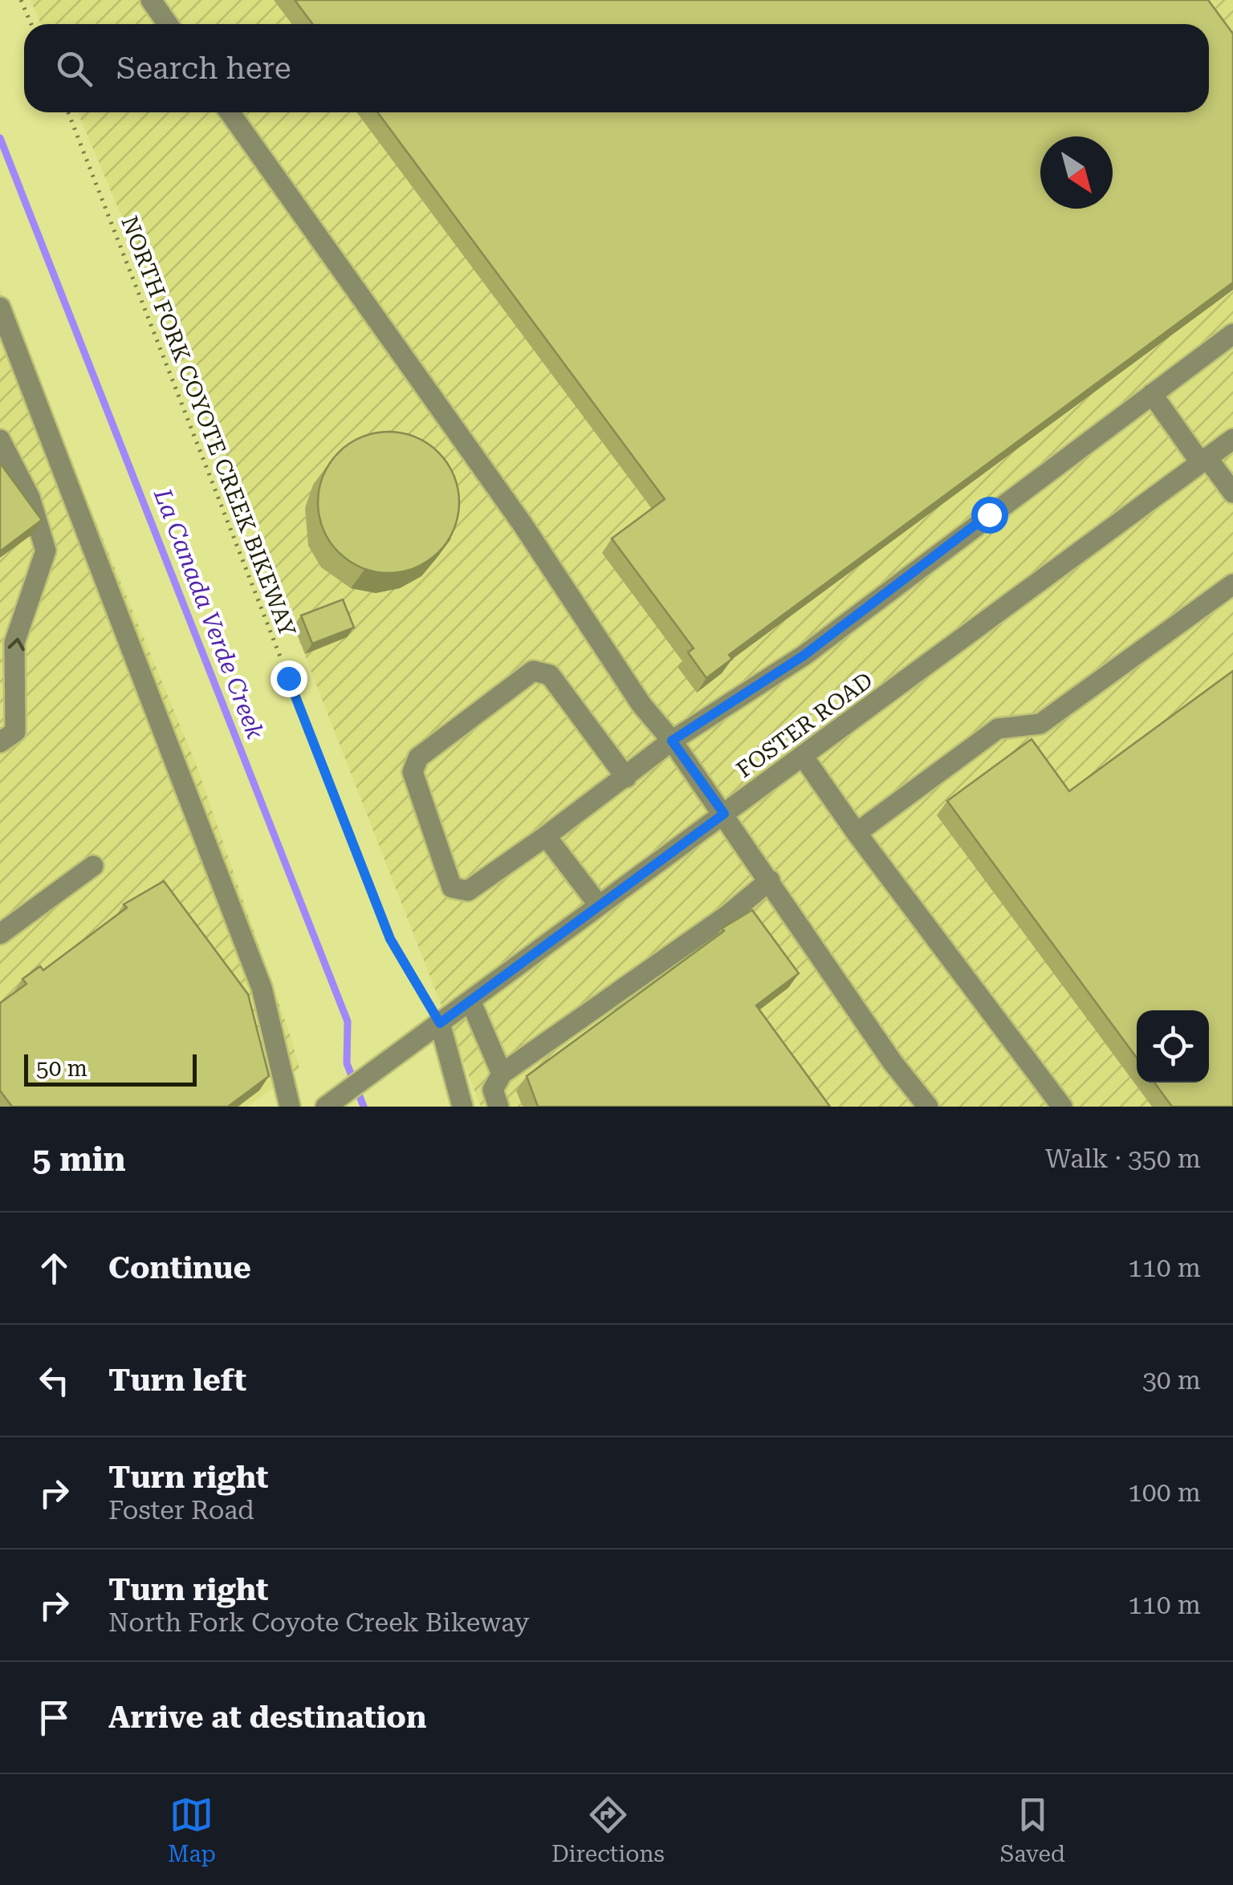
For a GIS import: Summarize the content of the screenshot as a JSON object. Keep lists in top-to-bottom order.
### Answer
{
  "streets": {
    "street": ["FOSTER ROAD"],
    "path": ["NORTH FORK COYOTE CREEK BIKEWAY"]
  },
  "crossings": [
    ["NORTH FORK COYOTE CREEK BIKEWAY", "FOSTER ROAD"]
  ],
  "water": ["La Canada Verde Creek"],
  "scale_bar": "50 m",
  "north": "bottom right",
  "page": {
    "search": "Search here",
    "scale": "50 m",
    "heading": ["5 min", "Walk · 350 m"],
    "list": [
      ["Continue", "110 m"],
      ["Turn left", "30 m"],
      ["Turn right", "Foster Road", "100 m"],
      ["Turn right", "North Fork Coyote Creek Bikeway", "110 m"],
      "Arrive at destination"
    ],
    "nav": ["Map", "Directions", "Saved"]
  }
}
